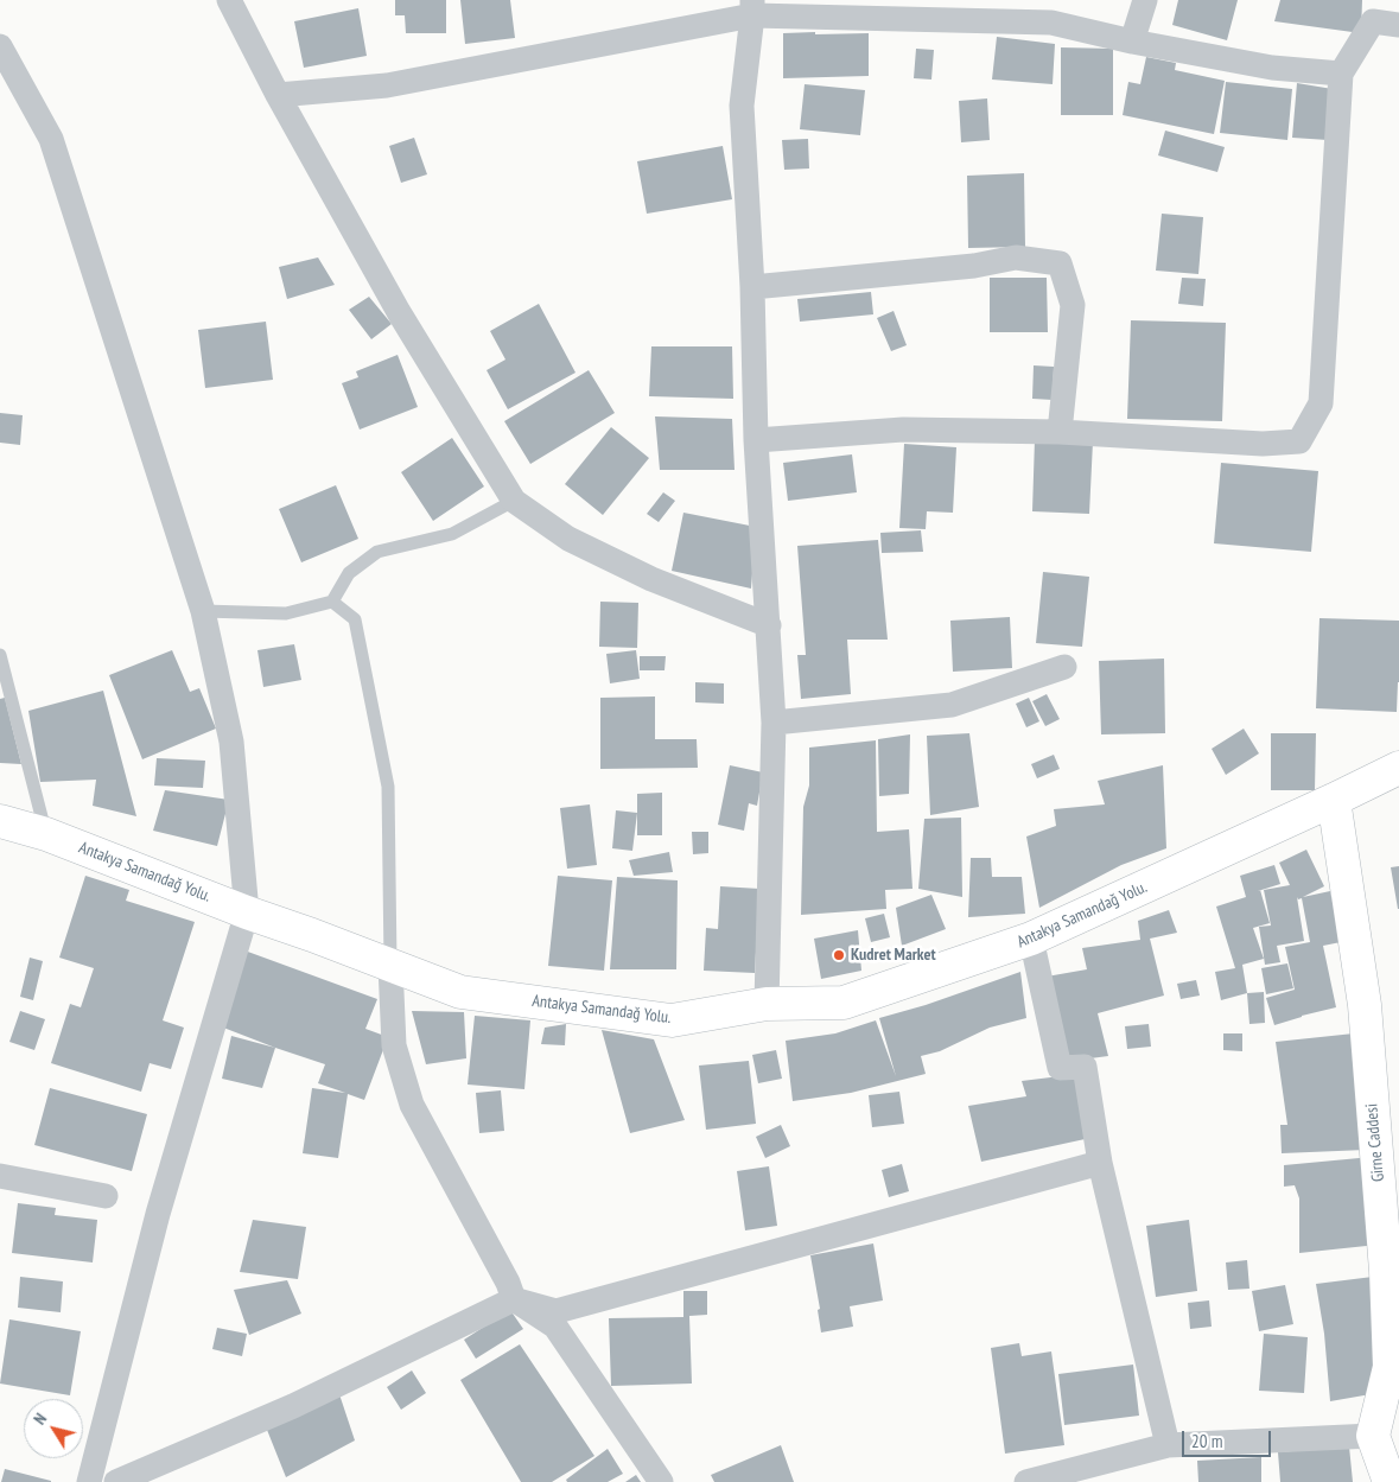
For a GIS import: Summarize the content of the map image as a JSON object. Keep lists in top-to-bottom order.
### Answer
{
  "streets": {
    "street": ["Antakya Samandağ Yolu.", "Girne Caddesi"]
  },
  "crossings": [
    ["Antakya Samandağ Yolu.", "Girne Caddesi"]
  ],
  "places": ["Kudret Market"],
  "scale_bar": "20 m",
  "north": "top left"
}
